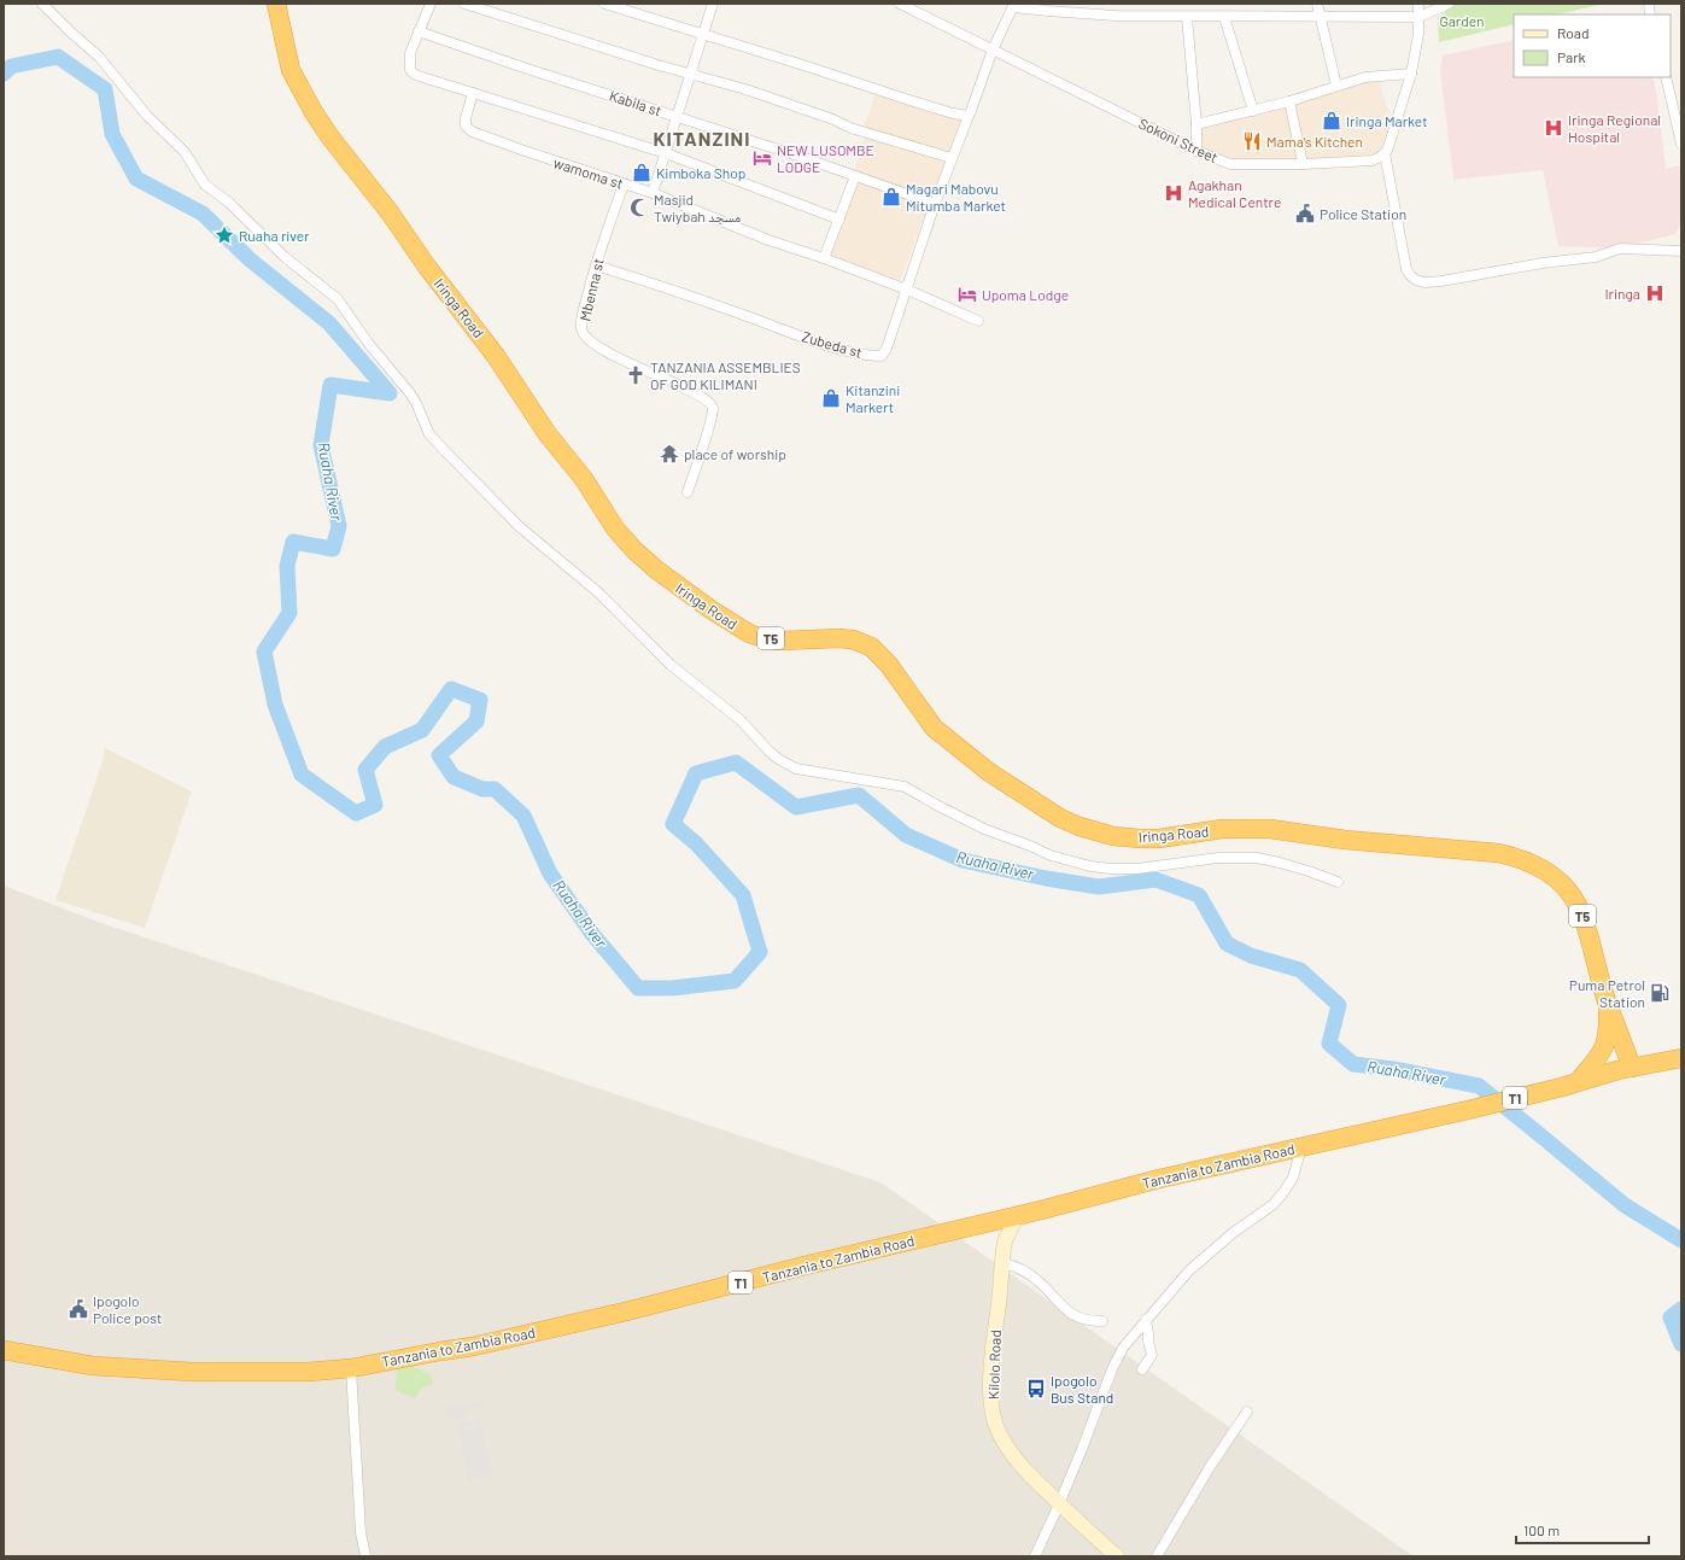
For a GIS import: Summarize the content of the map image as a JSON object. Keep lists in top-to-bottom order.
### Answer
{
  "streets": {
    "highway": [
      "Iringa Road",
      "T5",
      "T1",
      "Tanzania to Zambia Road"
    ],
    "main road": ["Kilolo Road"],
    "street": [
      "Kabila st",
      "Sokoni Street",
      "wamoma st",
      "Mbenna st",
      "Zubeda st"
    ]
  },
  "crossings": [
    ["Kabila st", "Zubeda st"],
    ["Sokoni Street", "Zubeda st"],
    ["wamoma st", "Mbenna st"],
    ["wamoma st", "Zubeda st"],
    ["Mbenna st", "Zubeda st"],
    ["Iringa Road", "T5"],
    ["T5", "T1"],
    ["T1", "Tanzania to Zambia Road"],
    ["Tanzania to Zambia Road", "Kilolo Road"]
  ],
  "districts": ["KITANZINI"],
  "water": ["Ruaha River"],
  "parks": ["Garden"],
  "places": {
    "shop": [
      "Iringa Market",
      "Kimboka Shop",
      "Magari Mabovu Mitumba Market",
      "Kitanzini Markert"
    ],
    "hospital": ["Iringa Regional Hospital", "Agakhan Medical Centre", "Iringa"],
    "restaurant": ["Mama's Kitchen"],
    "hotel": ["NEW LUSOMBE LODGE", "Upoma Lodge"],
    "mosque": ["Masjid Twiybah مسجد"],
    "public building": ["Police Station", "Ipogolo Police post"],
    "place": ["Ruaha river"],
    "church": ["TANZANIA ASSEMBLIES OF GOD KILIMANI"],
    "temple": ["place of worship"],
    "fuel station": ["Puma Petrol Station"],
    "bus stop": ["Ipogolo Bus Stand"]
  },
  "legend": ["Road", "Park"],
  "scale_bar": "100 m"
}
